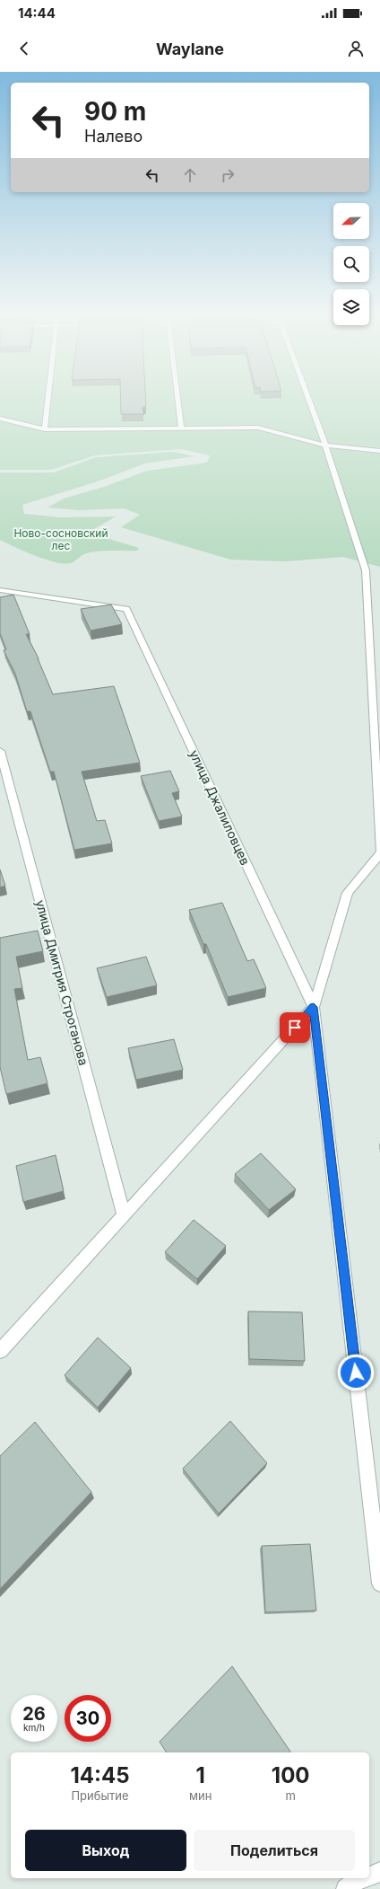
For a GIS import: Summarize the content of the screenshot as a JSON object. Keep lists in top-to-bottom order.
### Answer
{
  "streets": {
    "street": ["улица Джалиловцев", "улица Дмитрия Строганова"]
  },
  "parks": ["Ново-сосновский лес"],
  "north": "left",
  "page": {
    "status": "14:44",
    "header": "Waylane",
    "turn": ["90 m", "Налево"],
    "speed": "26 km/h",
    "limit": "30",
    "eta": [
      "14:45",
      "Прибытие",
      "1",
      "мин",
      "100",
      "m"
    ],
    "buttons": ["Выход", "Поделиться"]
  }
}
